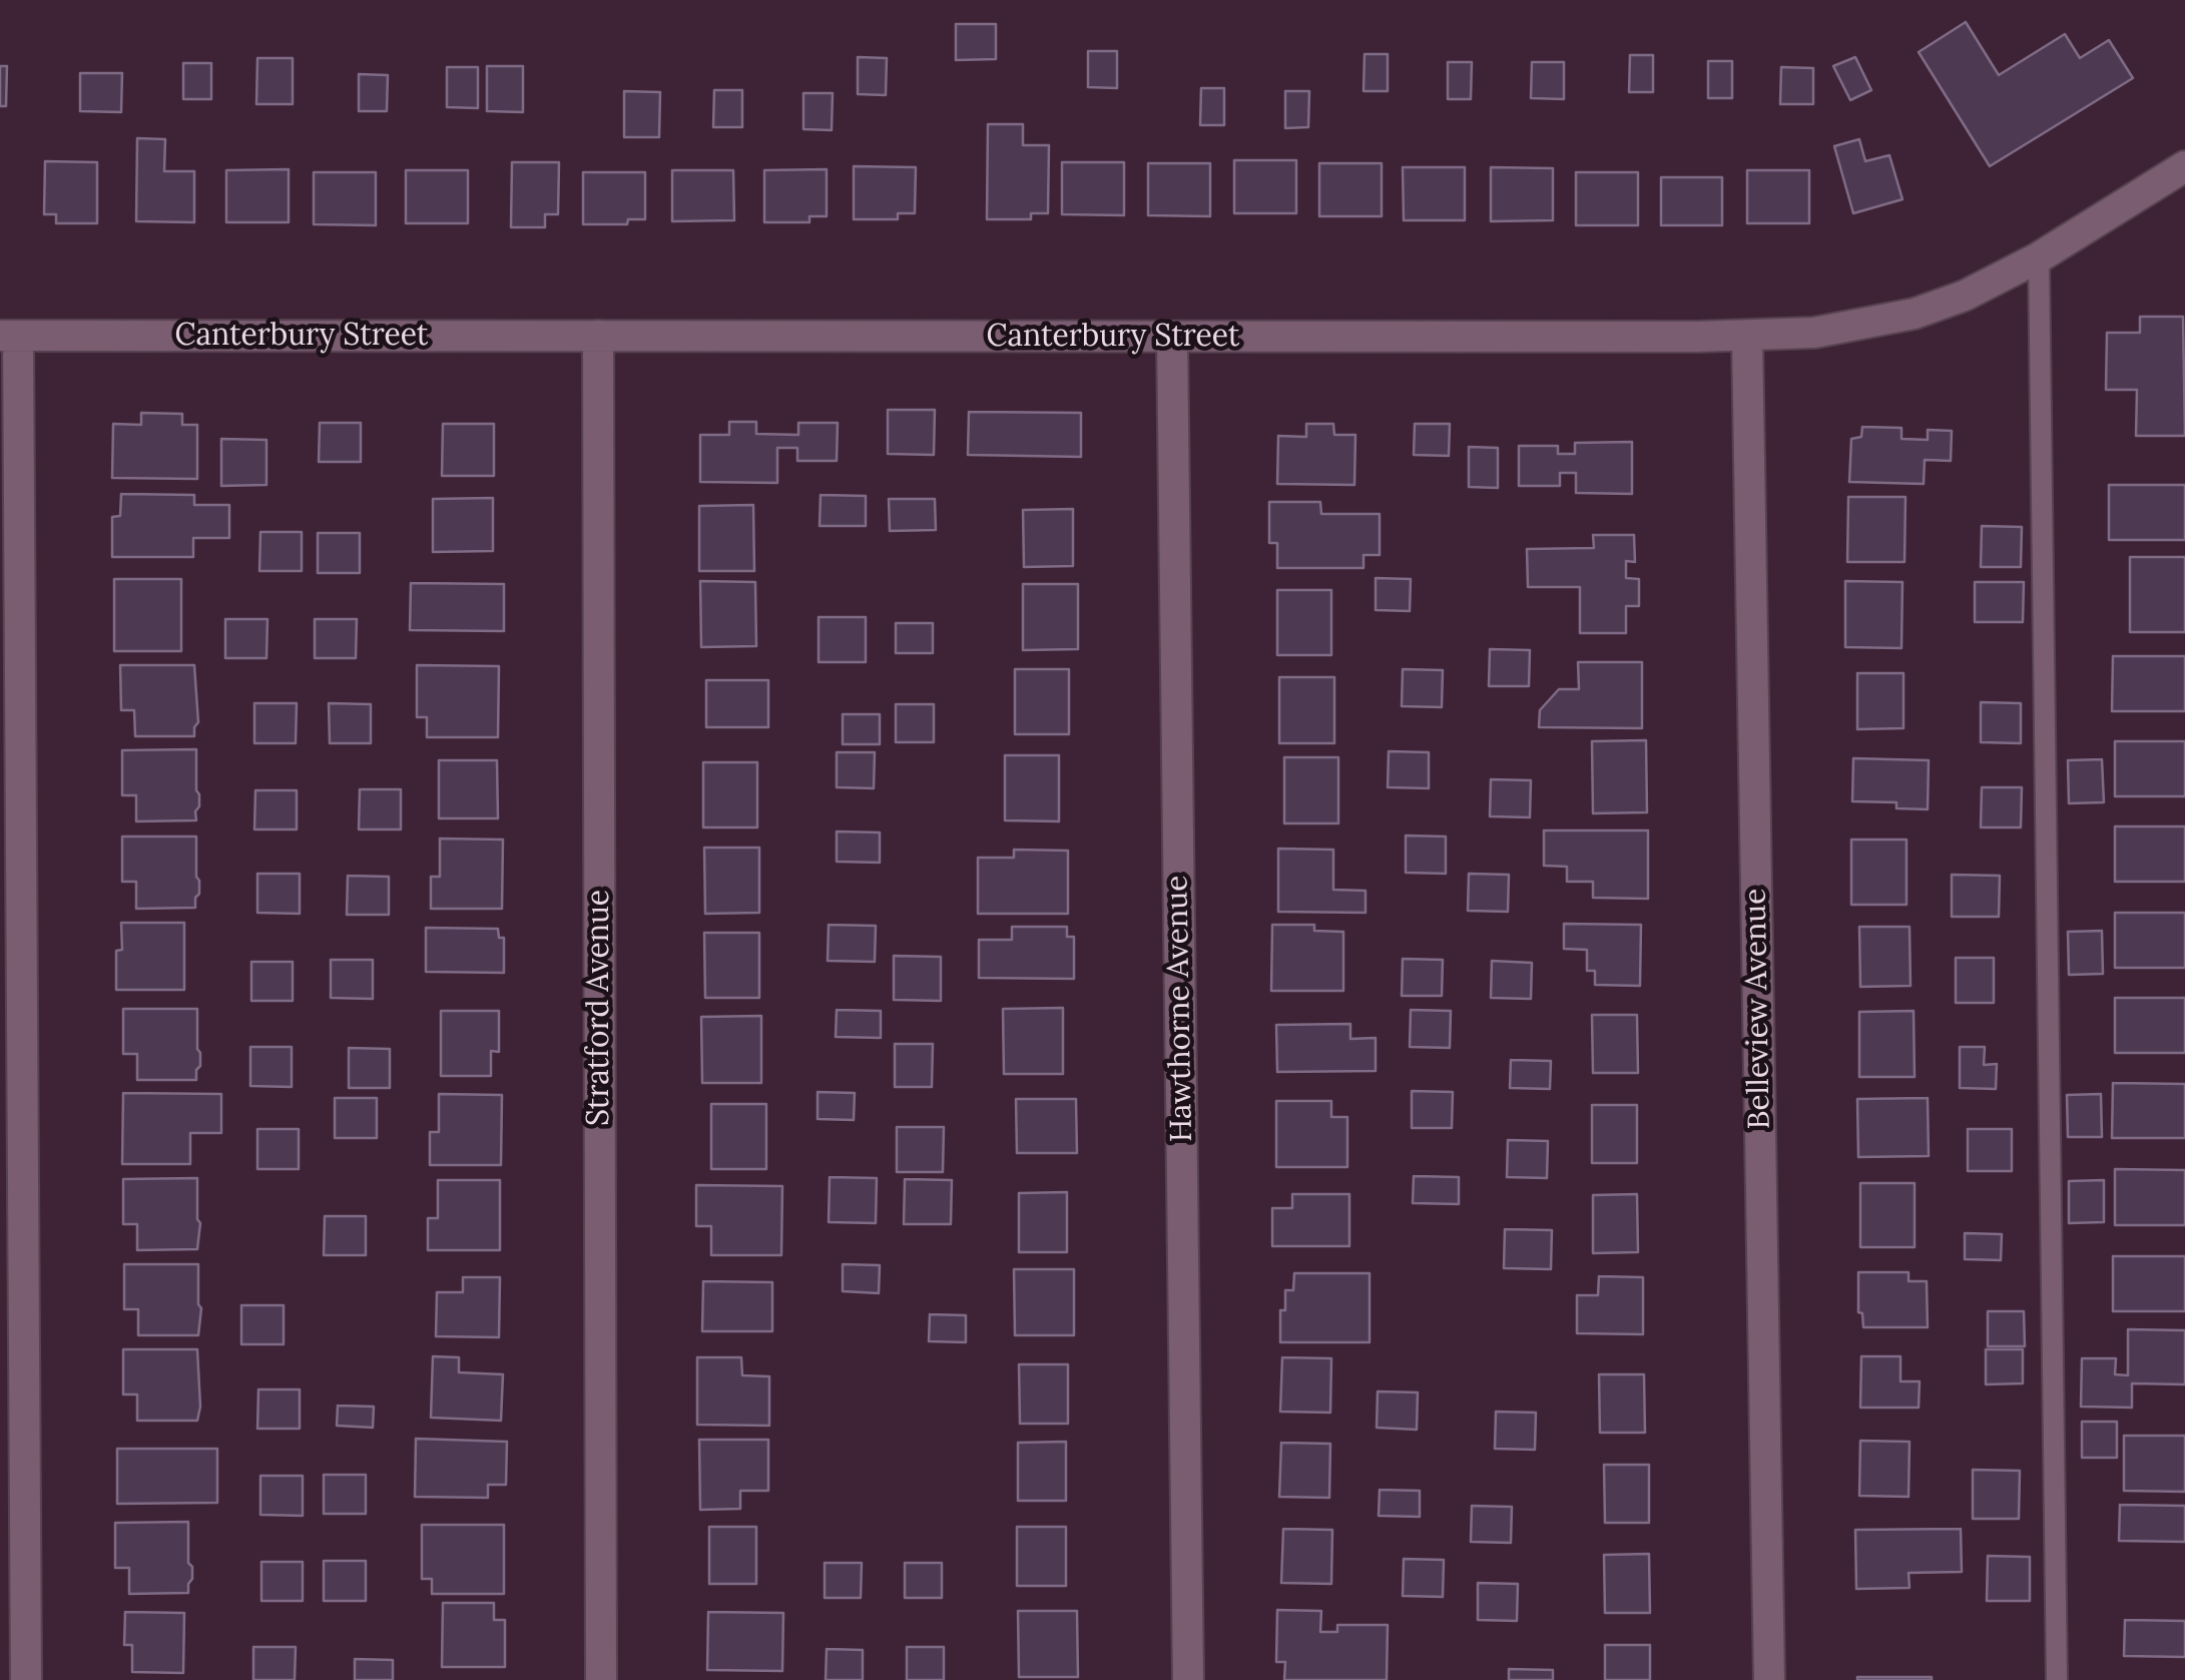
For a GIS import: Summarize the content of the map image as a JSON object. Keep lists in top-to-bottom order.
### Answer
{
  "streets": {
    "street": [
      "Canterbury Street",
      "Stratford Avenue",
      "Hawthorne Avenue",
      "Belleview Avenue"
    ]
  },
  "crossings": [
    ["Canterbury Street", "Stratford Avenue"],
    ["Canterbury Street", "Hawthorne Avenue"],
    ["Canterbury Street", "Belleview Avenue"]
  ]
}
